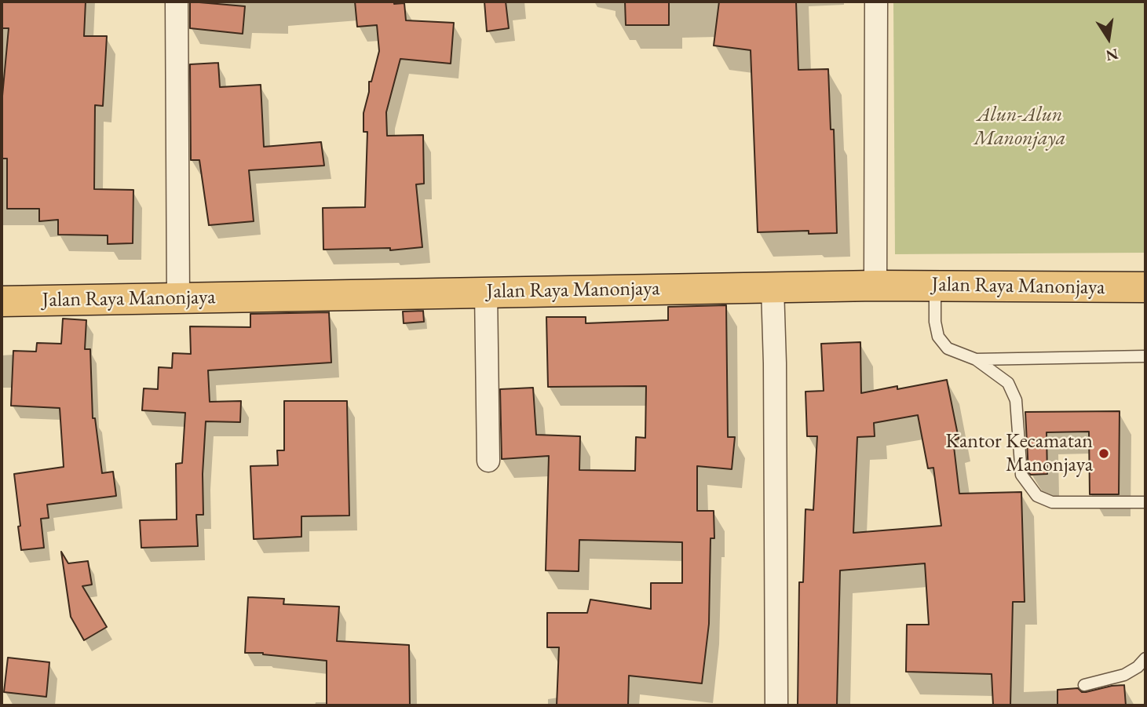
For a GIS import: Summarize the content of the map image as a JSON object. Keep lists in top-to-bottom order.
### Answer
{
  "streets": {
    "main road": ["Jalan Raya Manonjaya"]
  },
  "parks": ["Alun-Alun Manonjaya"],
  "places": ["Kantor Kecamatan Manonjaya"],
  "north": "bottom"
}
